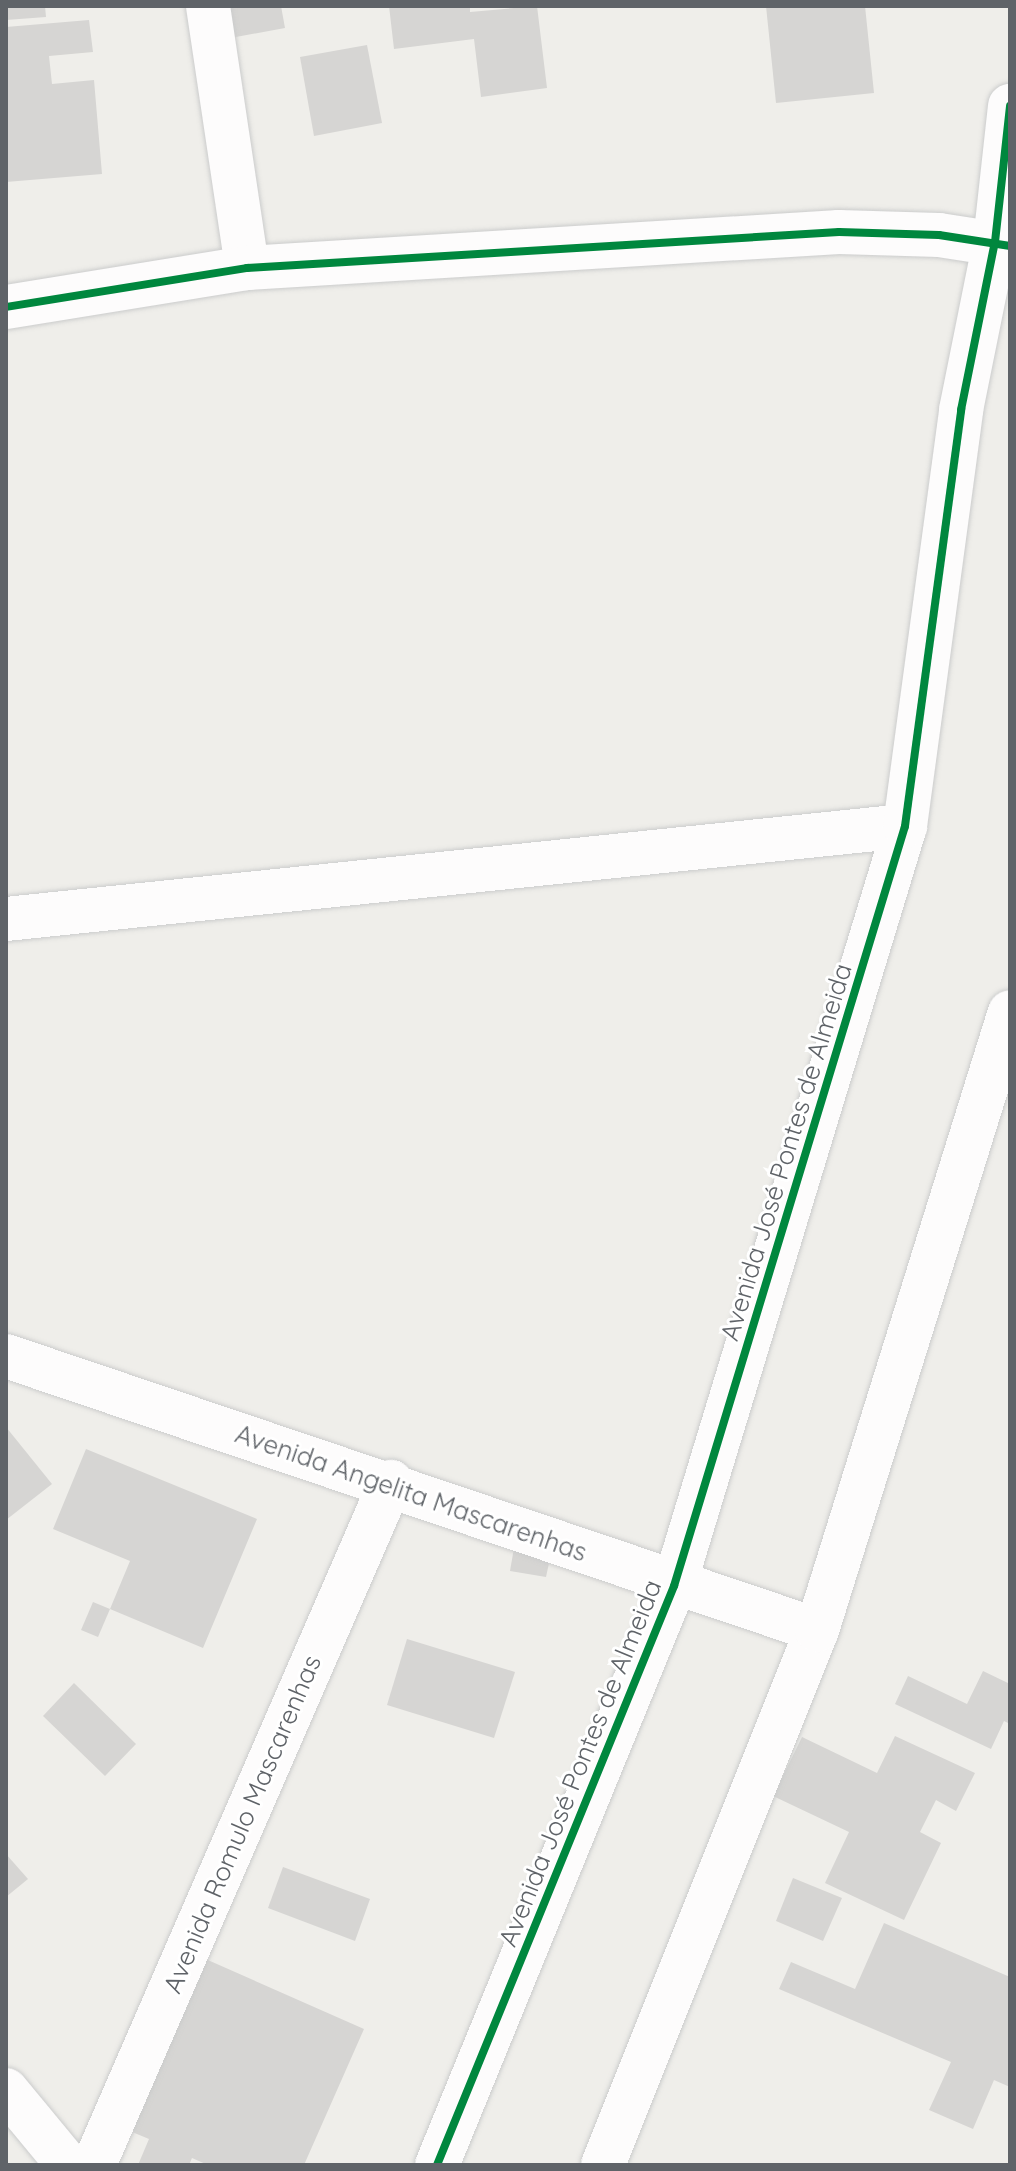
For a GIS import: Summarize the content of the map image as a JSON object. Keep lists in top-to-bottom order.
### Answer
{
  "streets": {
    "street": ["Avenida José Pontes de Almeida", "Avenida Angelita Mascarenhas", "Avenida Romulo Mascarenhas"]
  },
  "crossings": [
    ["Avenida José Pontes de Almeida", "Avenida Angelita Mascarenhas"],
    ["Avenida Angelita Mascarenhas", "Avenida Romulo Mascarenhas"]
  ]
}
